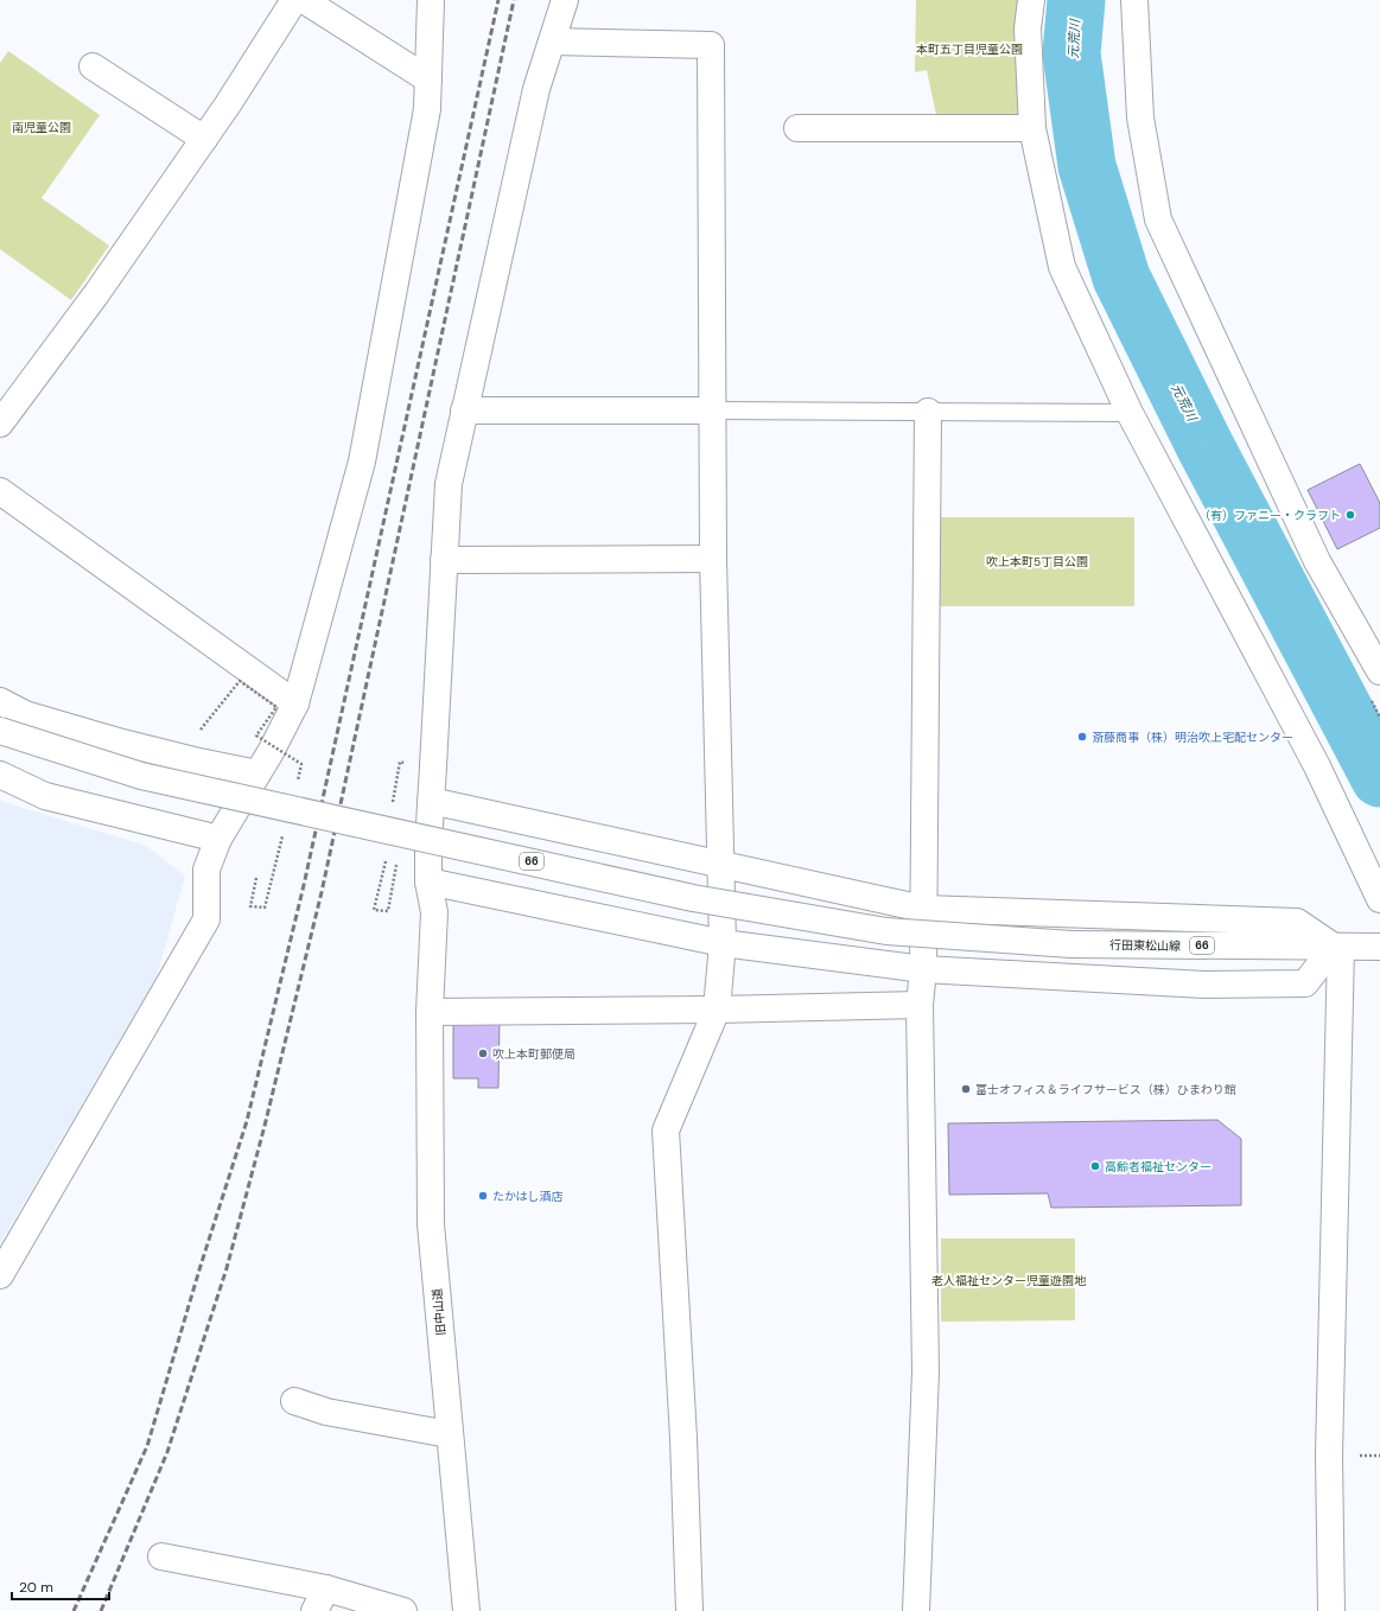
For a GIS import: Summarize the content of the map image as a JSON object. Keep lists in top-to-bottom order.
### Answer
{
  "streets": {
    "street": ["66", "行田東松山線", "旧中山道"]
  },
  "crossings": [
    ["66", "行田東松山線"]
  ],
  "water": ["元荒川"],
  "parks": [
    "本町五丁目児童公園",
    "南児童公園",
    "吹上本町5丁目公園",
    "老人福祉センター児童遊園地"
  ],
  "places": [
    "（有）ファニー・クラフト",
    "斎藤商事（株）明治吹上宅配センター",
    "吹上本町郵便局",
    "富士オフィス＆ライフサービス（株）ひまわり館",
    "高齢者福祉センター",
    "たかはし酒店"
  ],
  "scale_bar": "20 m"
}
